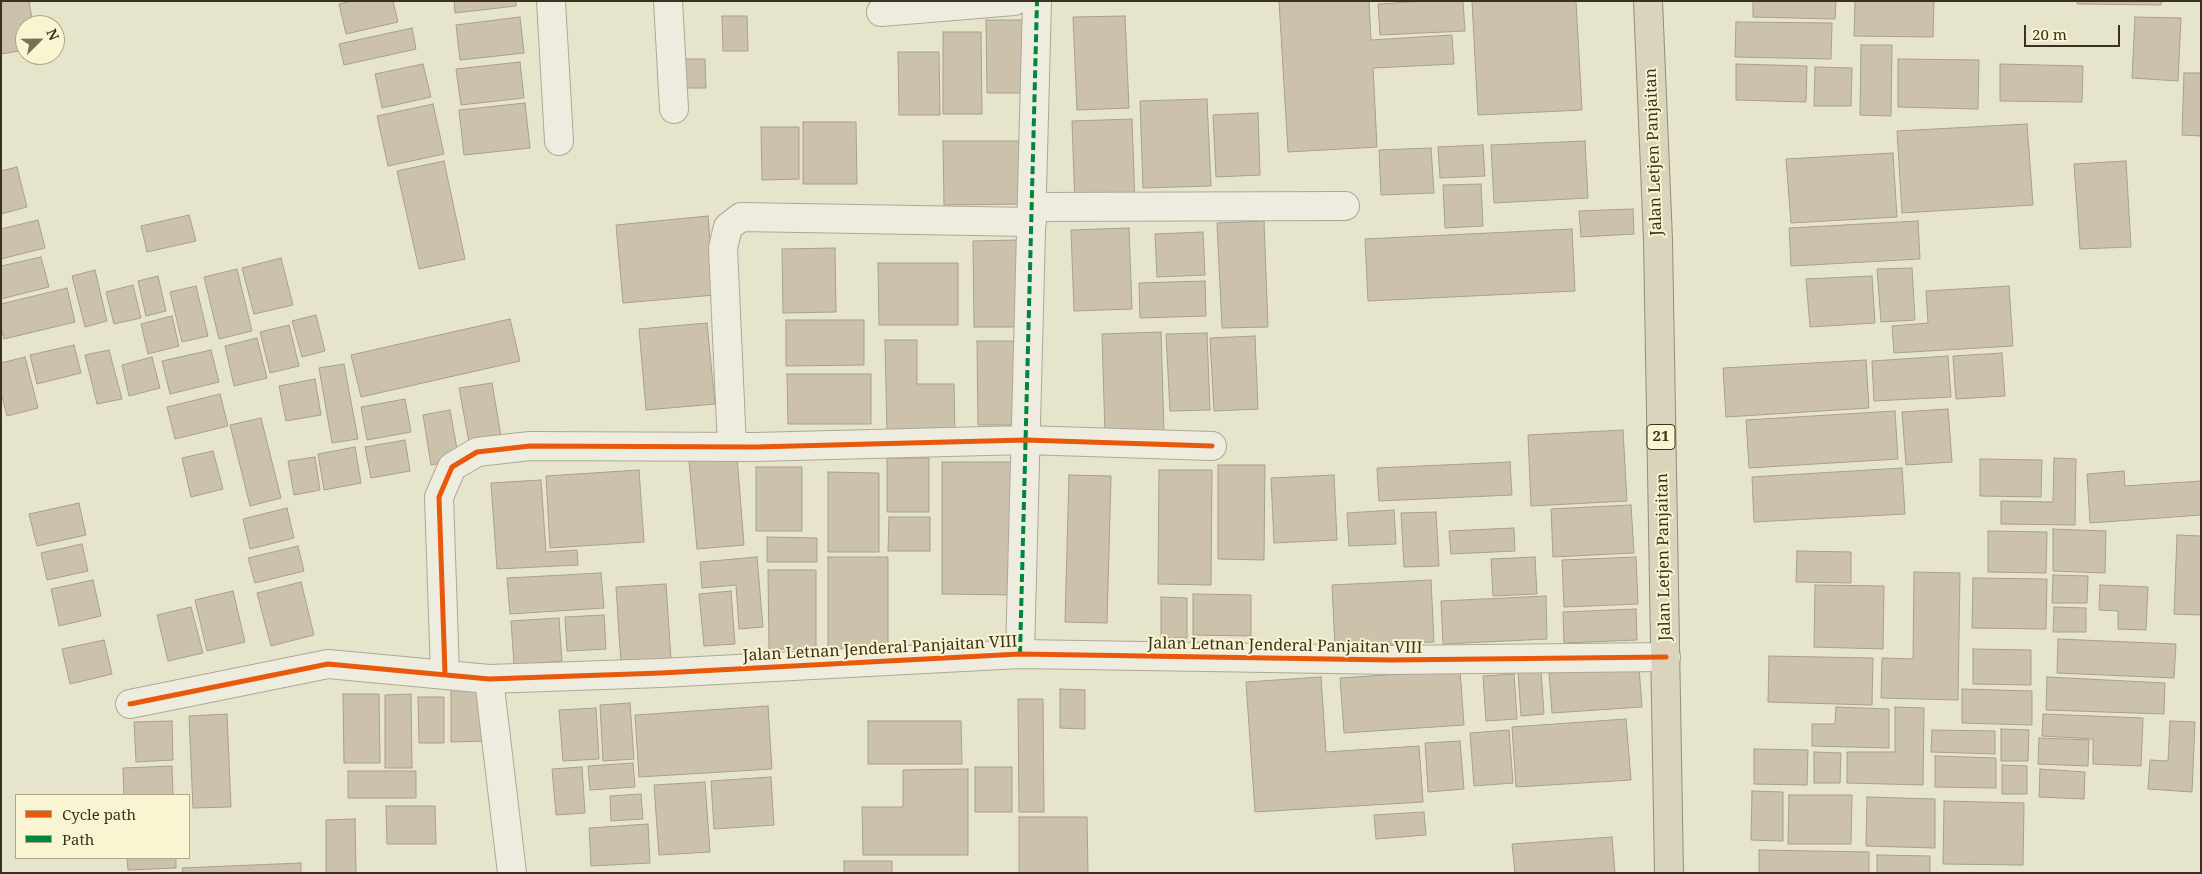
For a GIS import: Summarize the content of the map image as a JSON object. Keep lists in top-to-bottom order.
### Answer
{
  "streets": {
    "highway": ["Jalan Letjen Panjaitan", "21"],
    "street": ["Jalan Letnan Jenderal Panjaitan VIII"]
  },
  "crossings": [
    ["Jalan Letjen Panjaitan", "Jalan Letnan Jenderal Panjaitan VIII"]
  ],
  "legend": ["Cycle path", "Path"],
  "scale_bar": "20 m",
  "north": "top right"
}
